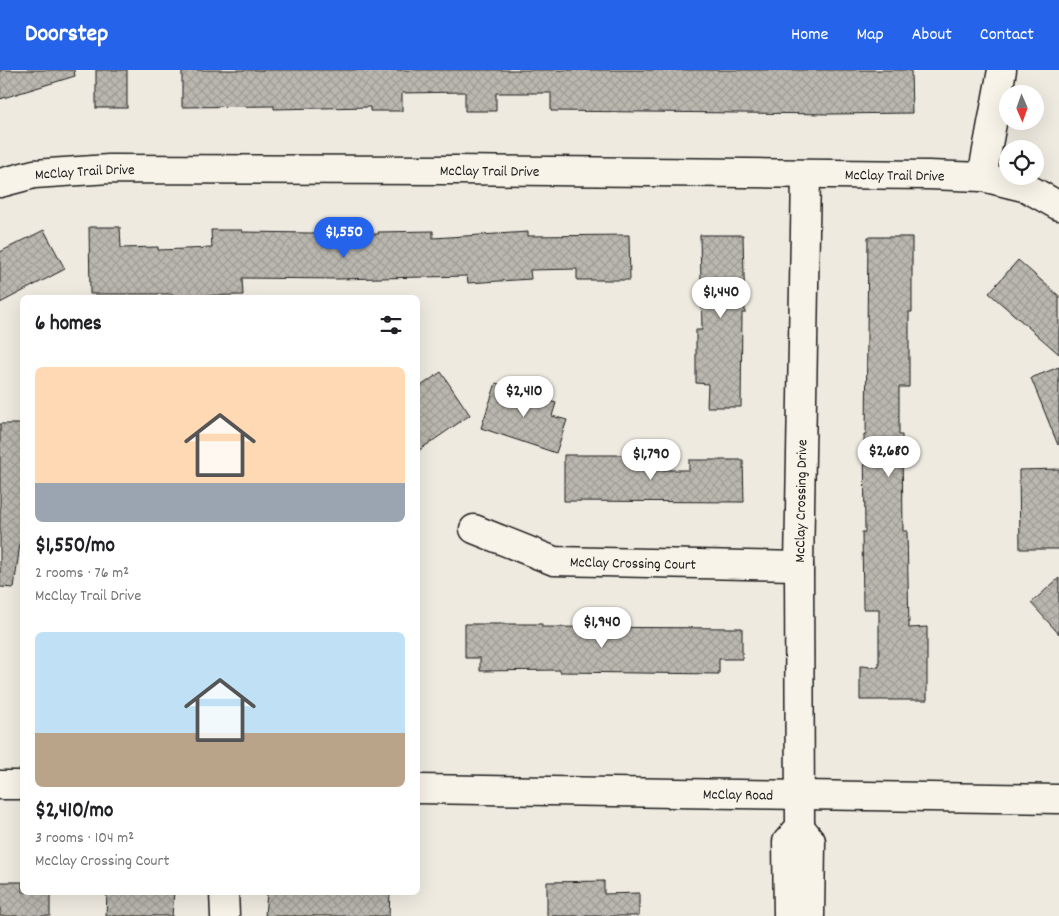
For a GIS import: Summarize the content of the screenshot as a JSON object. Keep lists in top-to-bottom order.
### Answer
{
  "streets": {
    "street": [
      "McClay Trail Drive",
      "McClay Crossing Drive",
      "McClay Crossing Court",
      "McClay Road"
    ]
  },
  "crossings": [
    ["McClay Trail Drive", "McClay Crossing Drive"],
    ["McClay Crossing Drive", "McClay Crossing Court"],
    ["McClay Crossing Drive", "McClay Road"]
  ],
  "north": "bottom",
  "page": {
    "header": "Doorstep",
    "nav": [
      "Home",
      "Map",
      "About",
      "Contact"
    ],
    "price": [
      "$1,550",
      "$1,440",
      "$2,410",
      "$2,680",
      "$1,790",
      "$1,940"
    ],
    "heading": "6 homes",
    "list": [
      {
        "name": "$1,550/mo",
        "note": "2 rooms · 76 m² · McClay Trail Drive"
      },
      {
        "name": "$2,410/mo",
        "note": "3 rooms · 104 m² · McClay Crossing Court"
      }
    ]
  }
}
